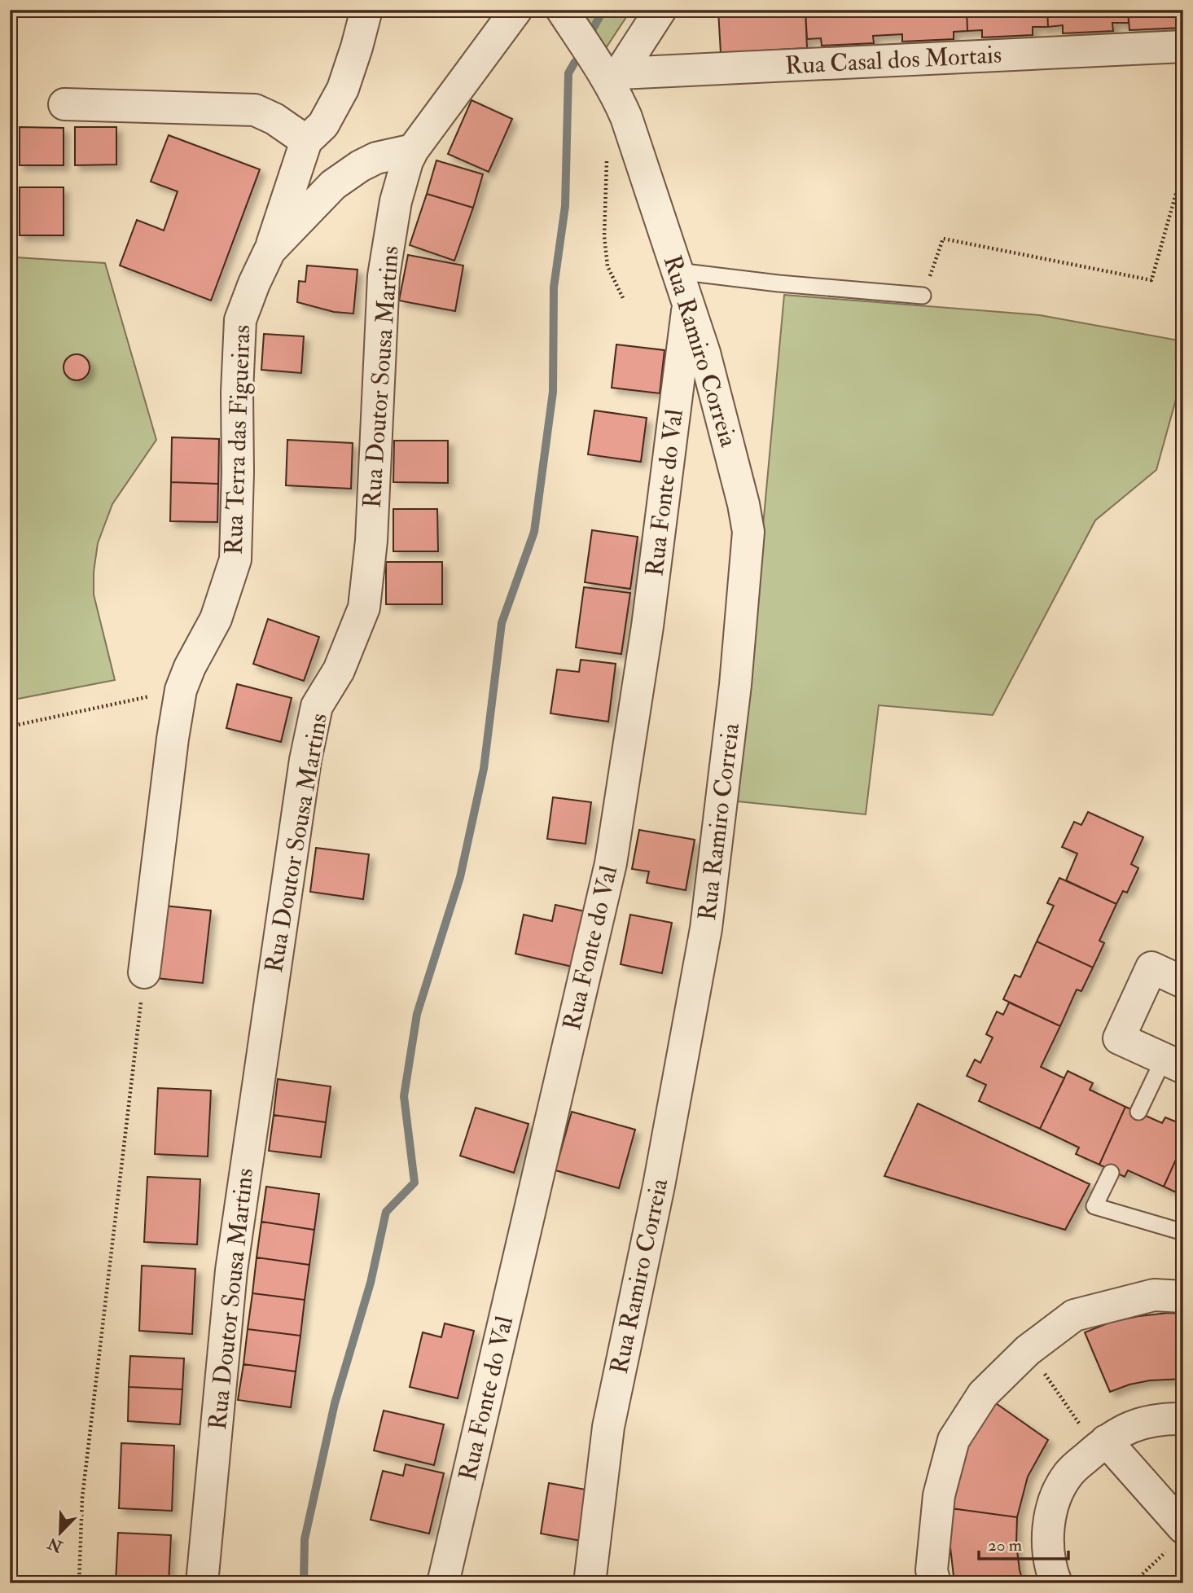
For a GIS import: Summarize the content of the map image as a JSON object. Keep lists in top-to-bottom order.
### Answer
{
  "streets": {
    "street": [
      "Rua Casal dos Mortais",
      "Rua Ramiro Correia",
      "Rua Doutor Sousa Martins",
      "Rua Terra das Figueiras",
      "Rua Fonte do Val"
    ]
  },
  "crossings": [
    ["Rua Casal dos Mortais", "Rua Ramiro Correia"],
    ["Rua Ramiro Correia", "Rua Fonte do Val"],
    ["Rua Doutor Sousa Martins", "Rua Terra das Figueiras"]
  ],
  "scale_bar": "20 m",
  "north": "bottom left"
}
